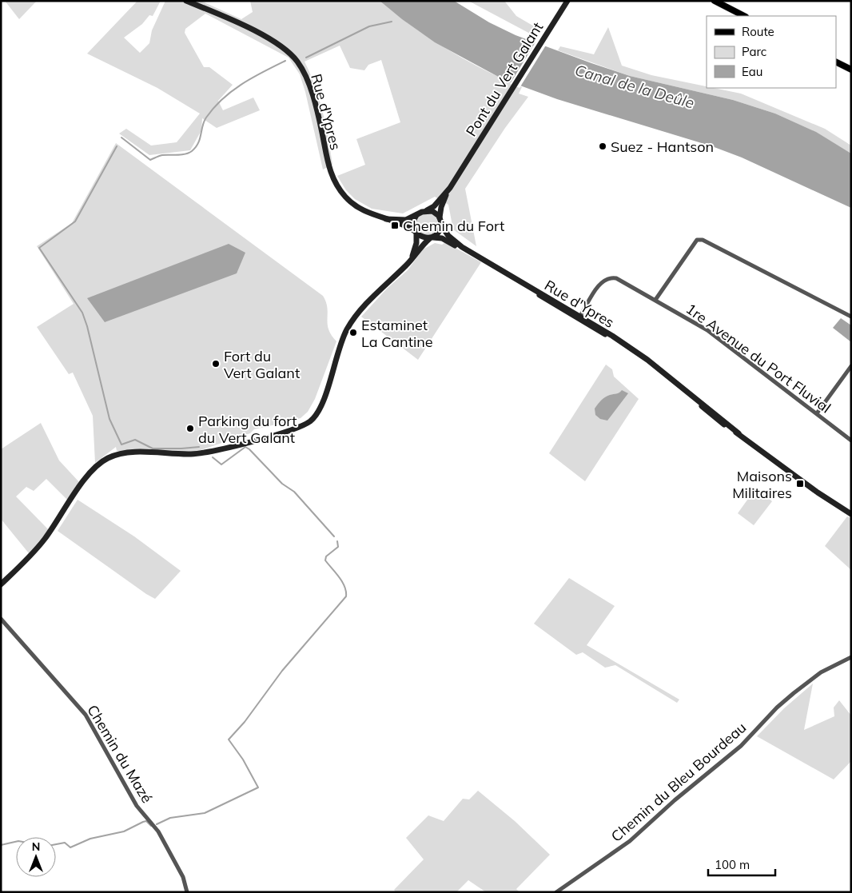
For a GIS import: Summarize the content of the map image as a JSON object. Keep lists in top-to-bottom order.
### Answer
{
  "streets": {
    "main road": ["Pont du Vert Galant", "Rue d'Ypres"],
    "street": ["1re Avenue du Port Fluvial", "Chemin du Mazé", "Chemin du Bleu Bourdeau"]
  },
  "crossings": [
    ["Rue d'Ypres", "1re Avenue du Port Fluvial"]
  ],
  "water": ["Canal de la Deûle"],
  "places": {
    "other": [
      "Suez - Hantson",
      "Estaminet La Cantine",
      "Fort du Vert Galant",
      "Parking du fort du Vert Galant"
    ],
    "transit": ["Chemin du Fort", "Maisons Militaires"]
  },
  "legend": ["Route", "Parc", "Eau"],
  "scale_bar": "100 m",
  "north": "top"
}
